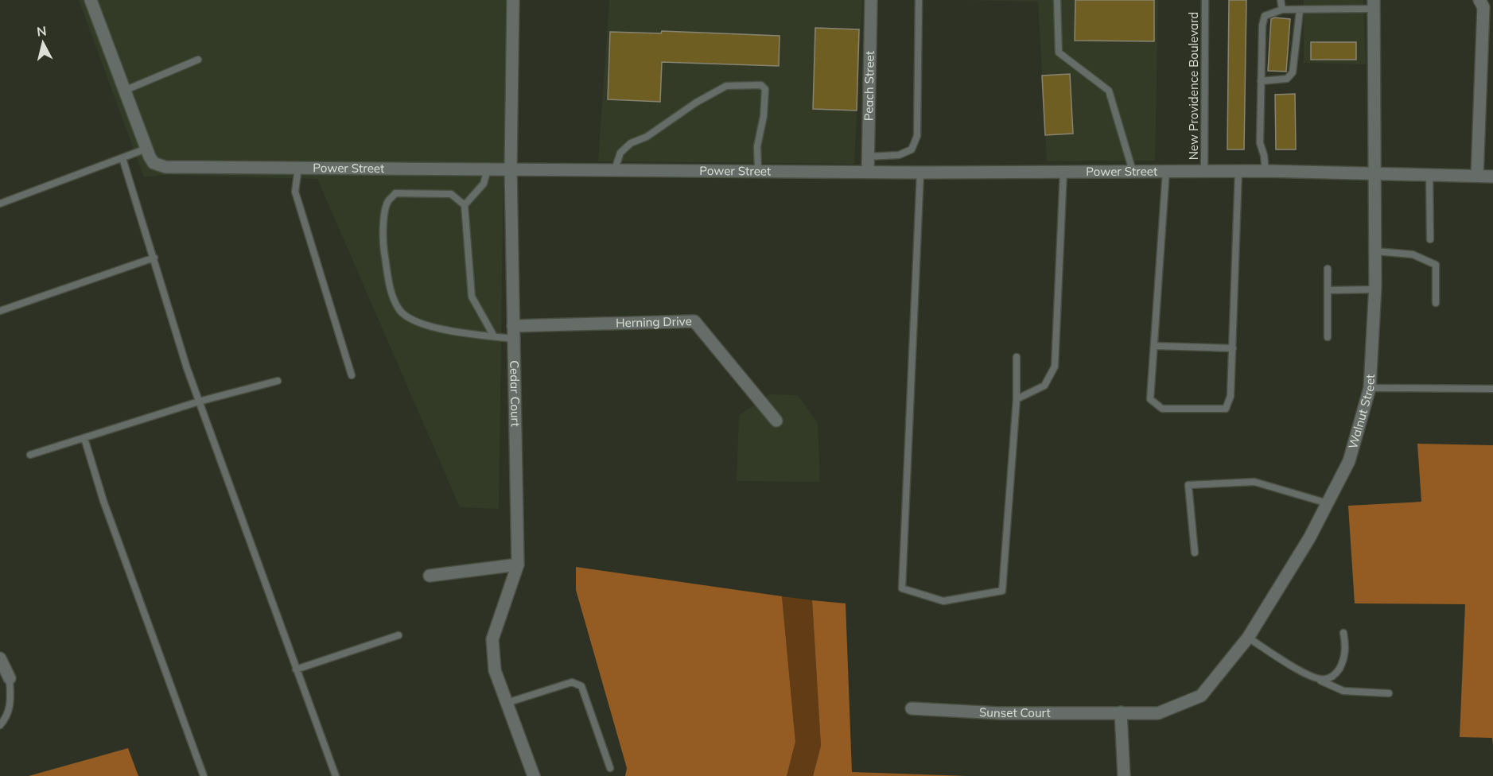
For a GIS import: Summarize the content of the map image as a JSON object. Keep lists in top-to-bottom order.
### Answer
{
  "streets": {
    "street": [
      "Peach Street",
      "Power Street",
      "Herning Drive",
      "Cedar Court",
      "Walnut Street",
      "Sunset Court"
    ],
    "lane": ["New Providence Boulevard"]
  },
  "crossings": [
    ["Peach Street", "Power Street"],
    ["New Providence Boulevard", "Power Street"],
    ["Power Street", "Cedar Court"],
    ["Power Street", "Walnut Street"],
    ["Herning Drive", "Cedar Court"],
    ["Walnut Street", "Sunset Court"]
  ],
  "north": "top"
}
